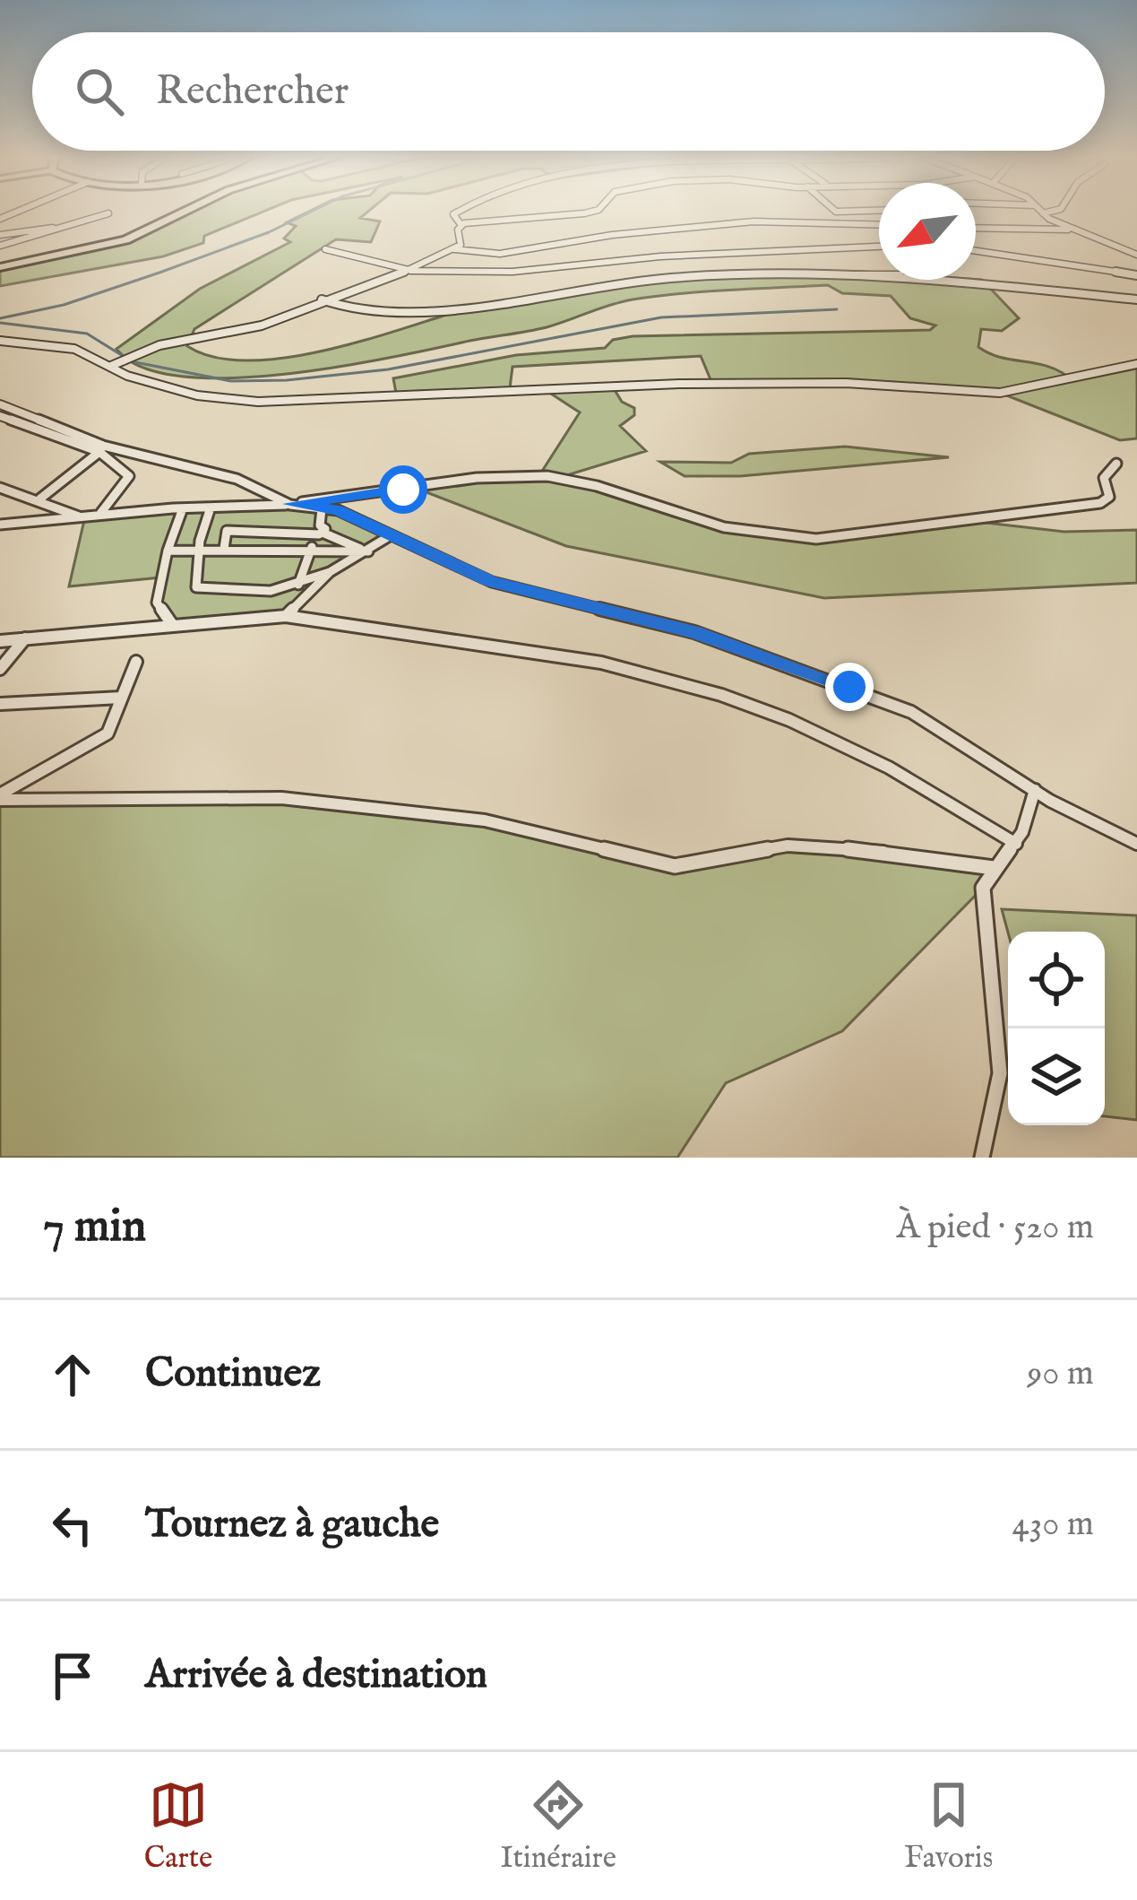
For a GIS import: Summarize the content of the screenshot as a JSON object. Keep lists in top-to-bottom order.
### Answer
{
  "north": "bottom left",
  "page": {
    "search": "Rechercher",
    "heading": ["7 min", "À pied · 520 m"],
    "list": [
      ["Continuez", "90 m"],
      ["Tournez à gauche", "430 m"],
      "Arrivée à destination"
    ],
    "nav": ["Carte", "Itinéraire", "Favoris"]
  }
}
